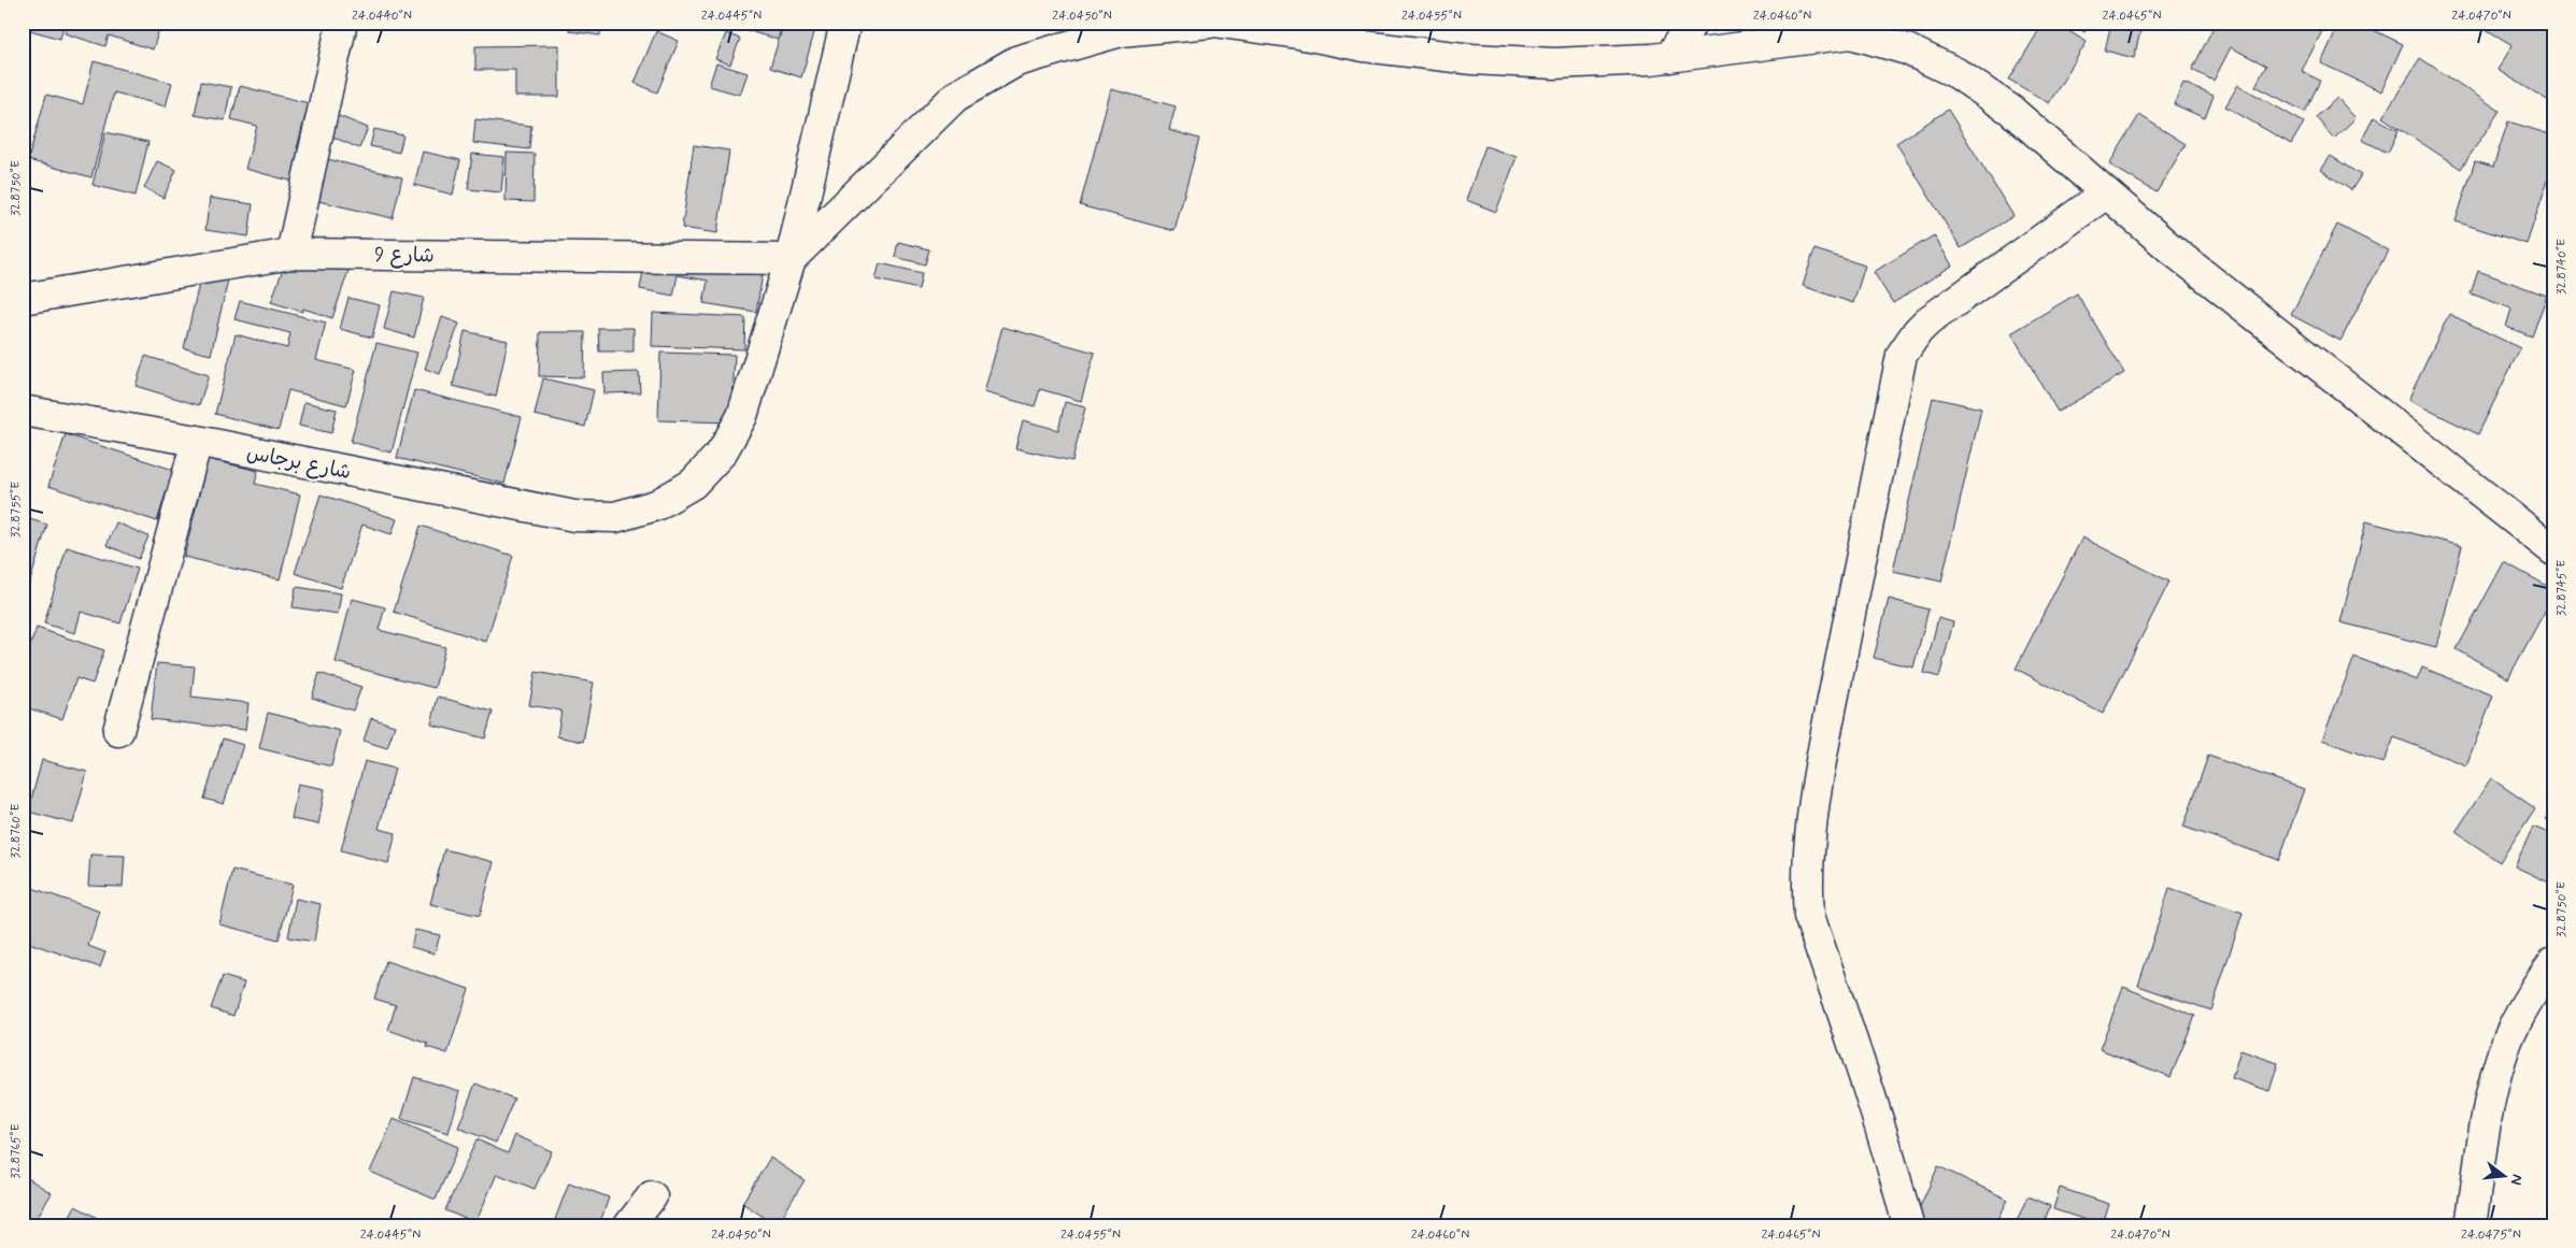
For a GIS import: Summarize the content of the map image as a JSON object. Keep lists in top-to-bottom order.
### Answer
{
  "streets": {
    "street": ["شارع 9", "شارع برجاس"]
  },
  "crossings": [
    ["شارع 9", "شارع برجاس"]
  ],
  "north": "right",
  "coordinates": [
    "24.0440°N",
    "24.0445°N",
    "24.0450°N",
    "24.0455°N",
    "24.0460°N",
    "24.0465°N",
    "24.0470°N",
    "32.8750°E",
    "32.8740°E",
    "32.8755°E",
    "32.8745°E",
    "32.8760°E",
    "32.8765°E",
    "24.0475°N"
  ]
}
